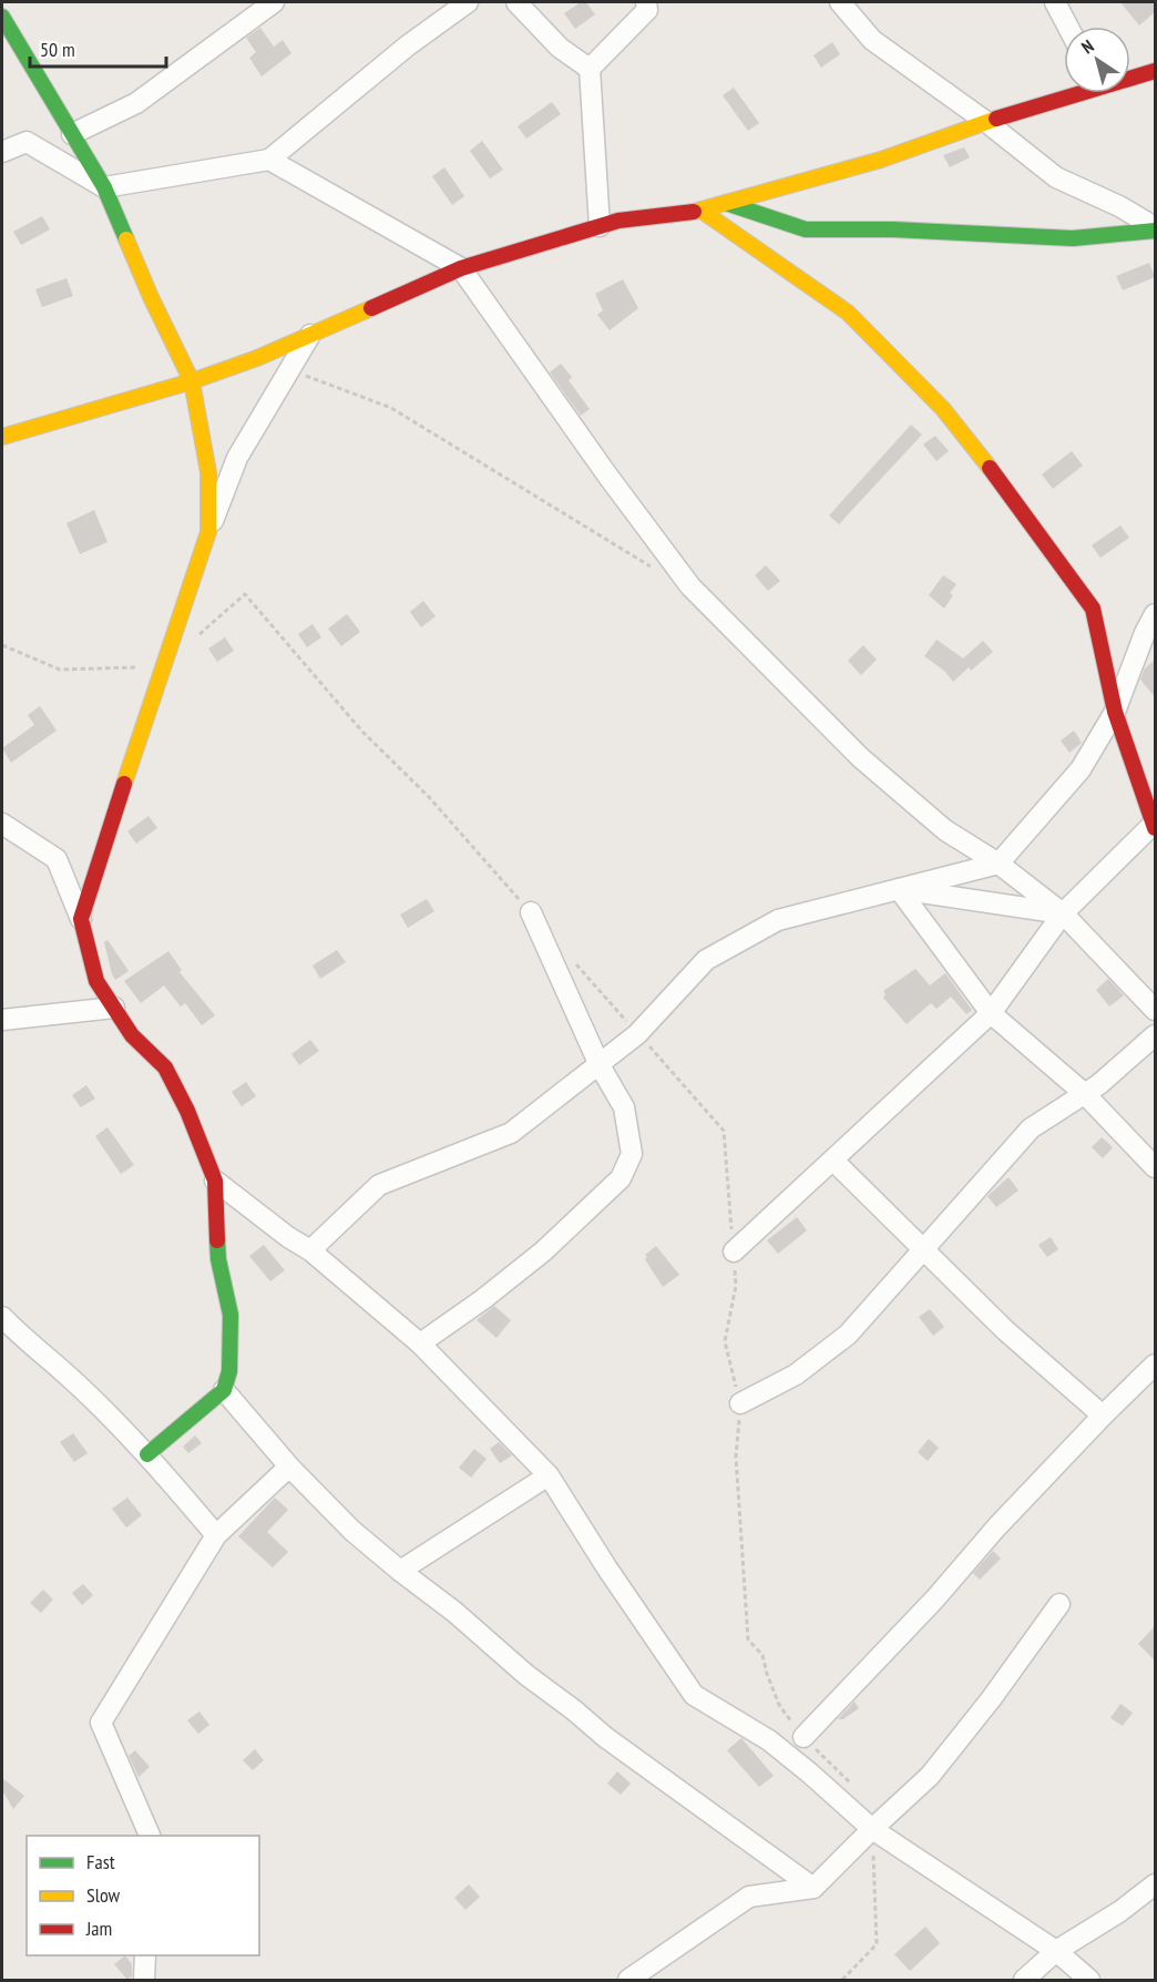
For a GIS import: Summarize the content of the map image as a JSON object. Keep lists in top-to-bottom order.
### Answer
{
  "legend": ["Fast", "Slow", "Jam"],
  "scale_bar": "50 m",
  "north": "top left"
}
